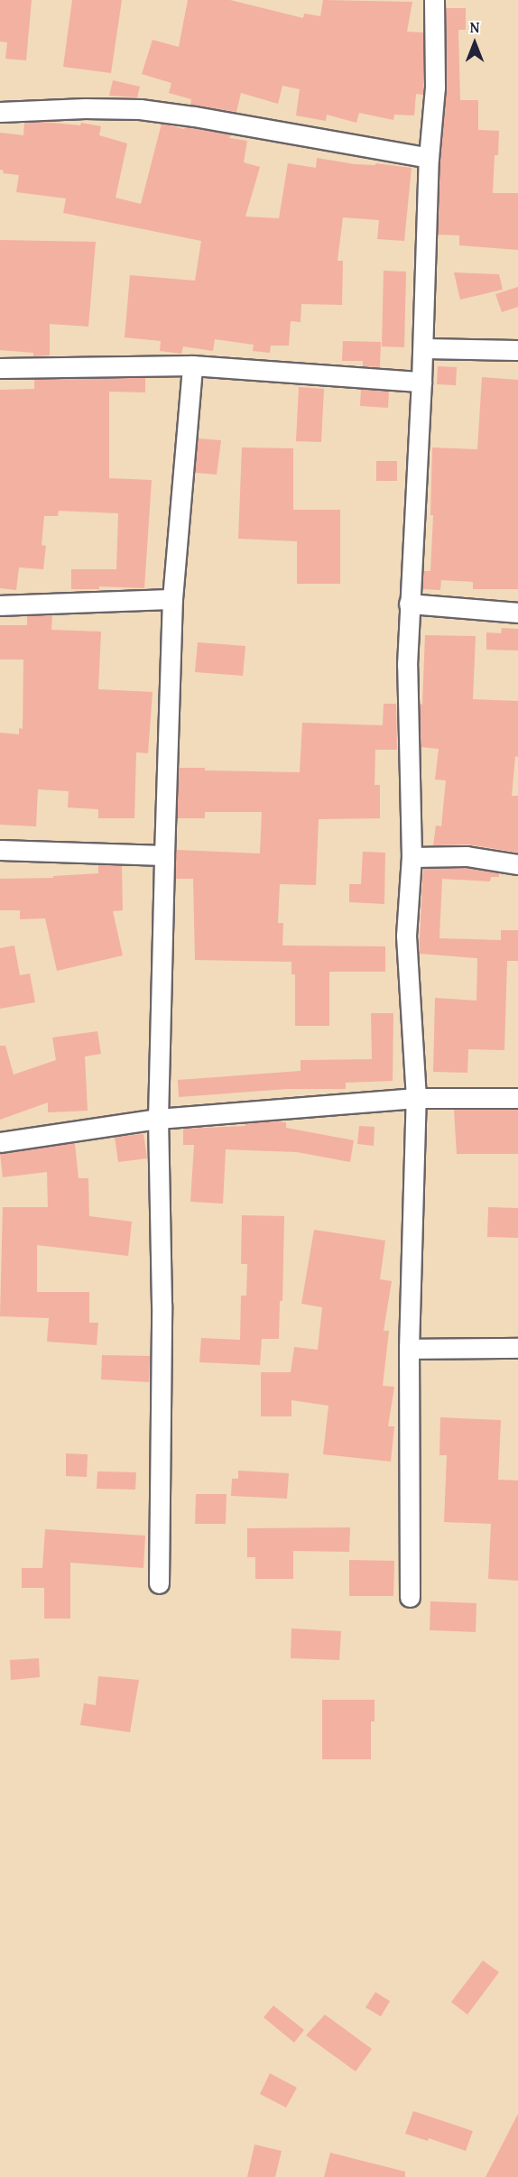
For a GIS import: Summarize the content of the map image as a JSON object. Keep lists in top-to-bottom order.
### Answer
{
  "north": "top"
}
